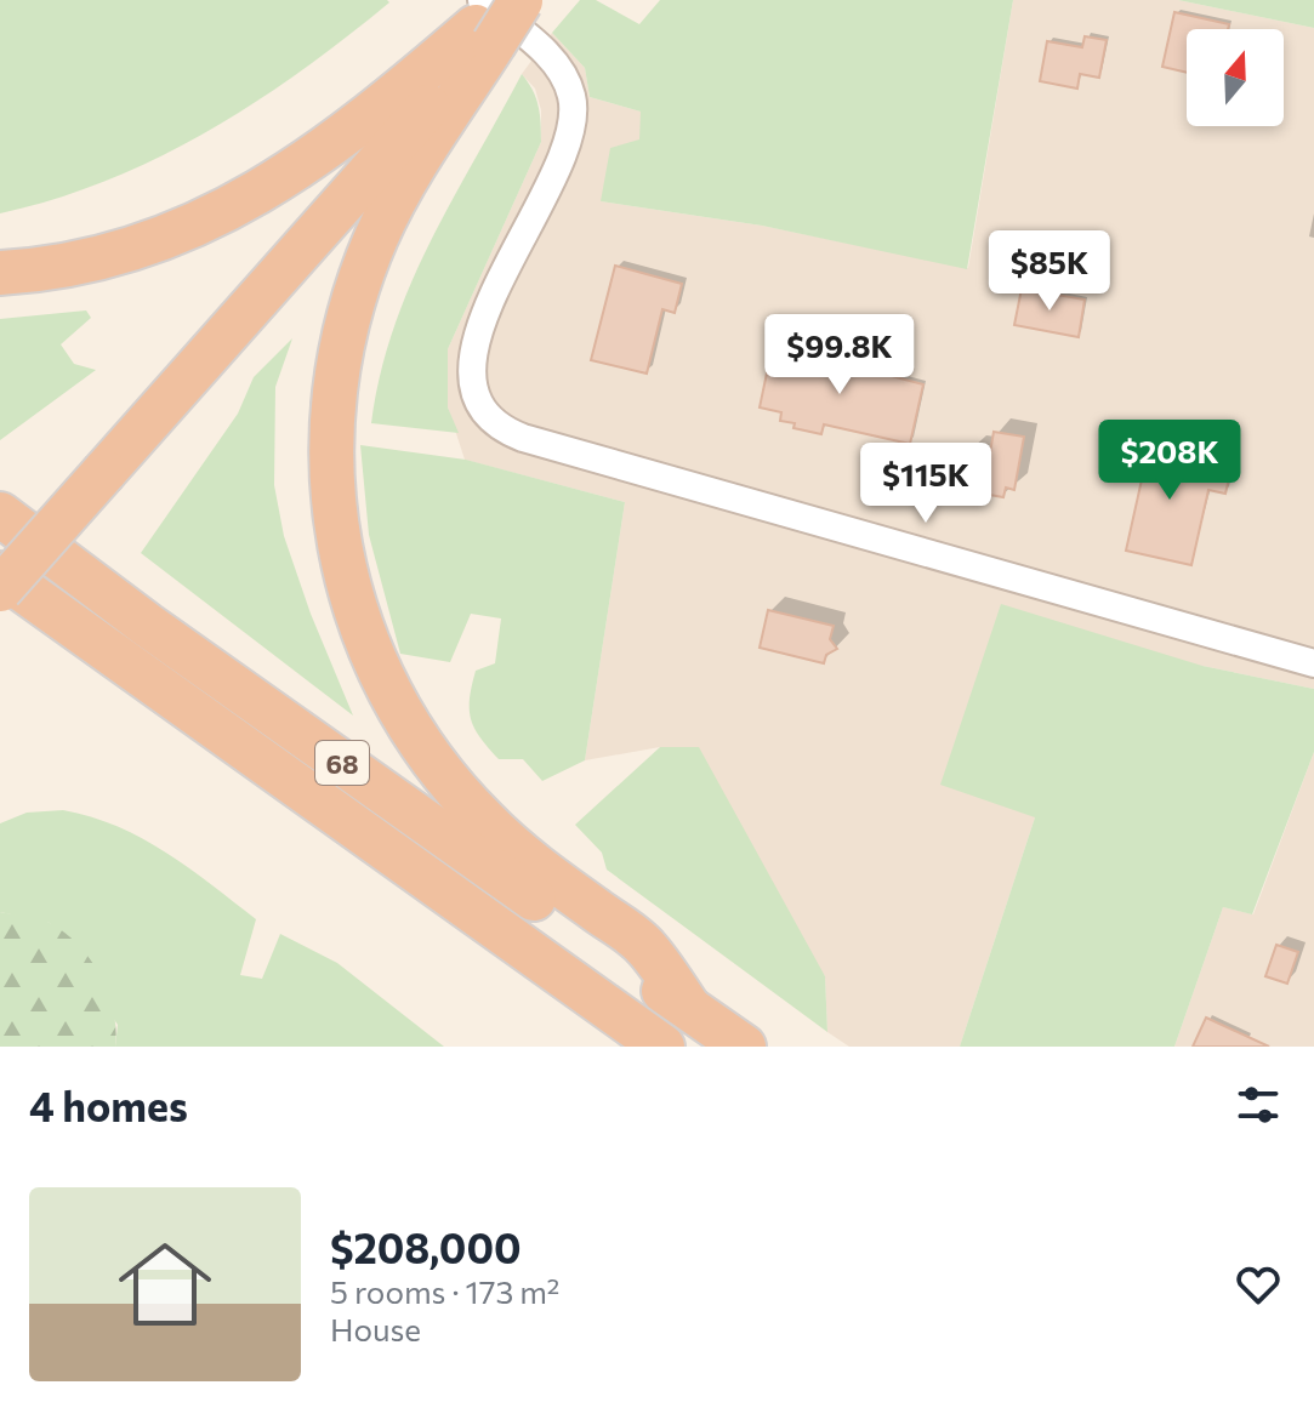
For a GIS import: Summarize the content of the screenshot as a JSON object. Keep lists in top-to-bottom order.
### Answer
{
  "streets": {
    "highway": ["68"]
  },
  "north": "top",
  "page": {
    "price": [
      "$85K",
      "$99.8K",
      "$208K",
      "$115K"
    ],
    "heading": "4 homes",
    "list": [
      {
        "name": "$208,000",
        "note": "5 rooms · 173 m² · House"
      }
    ]
  }
}
